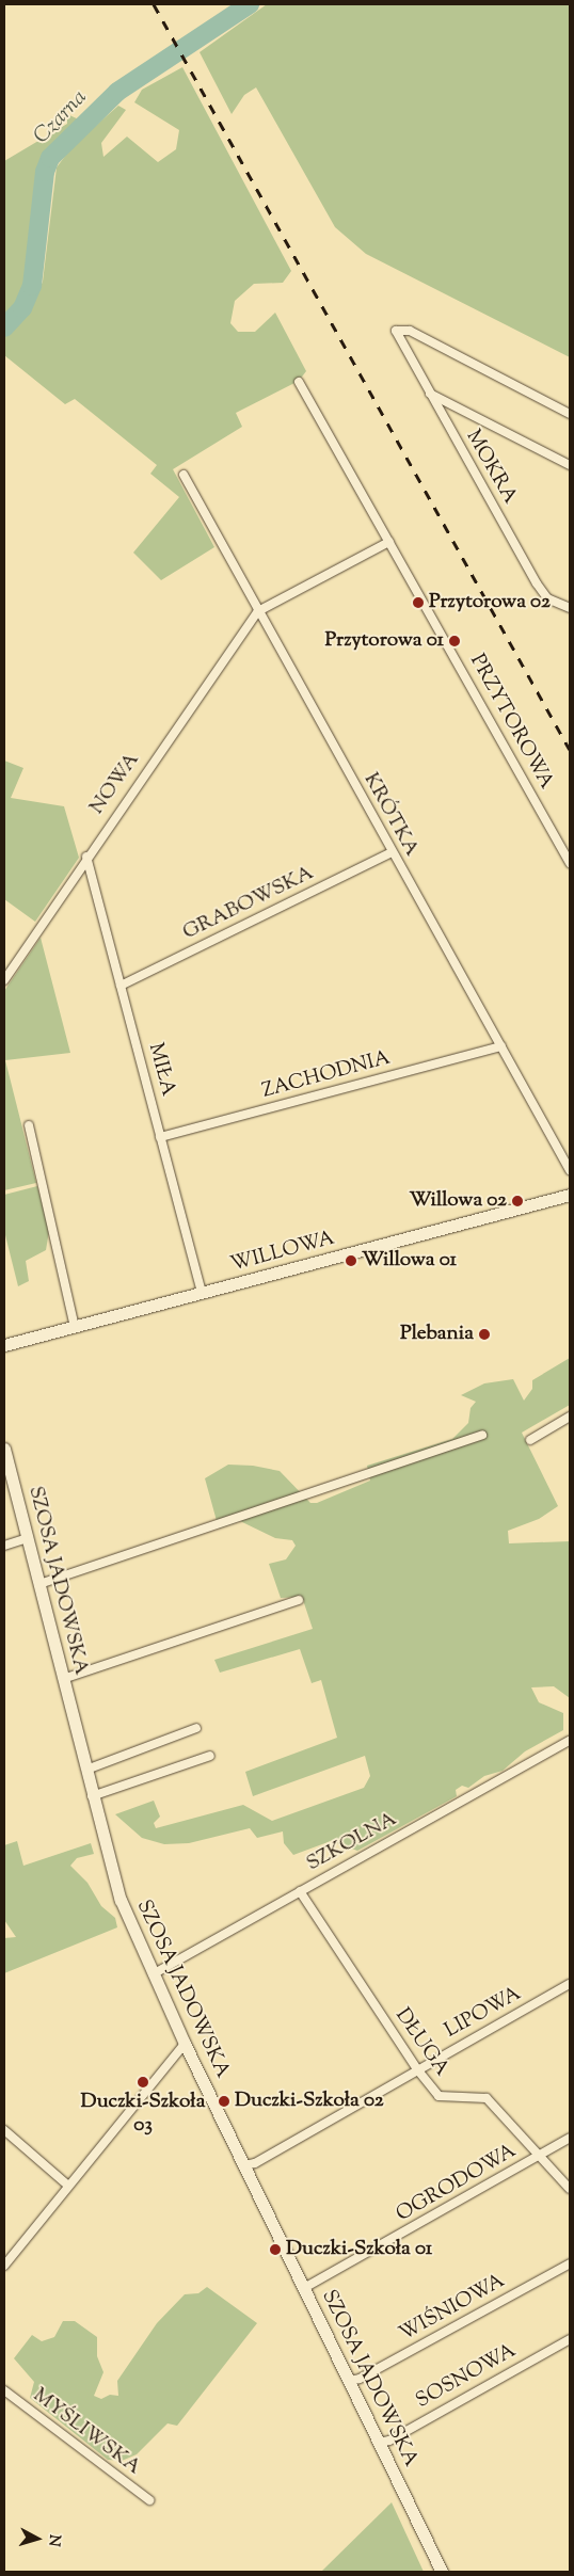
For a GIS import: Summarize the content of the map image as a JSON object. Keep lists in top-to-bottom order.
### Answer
{
  "streets": {
    "main road": ["WILLOWA", "SZOSA JADOWSKA"],
    "street": [
      "MOKRA",
      "PRZYTOROWA",
      "NOWA",
      "KRÓTKA",
      "GRABOWSKA",
      "MIŁA",
      "ZACHODNIA",
      "SZKOLNA",
      "LIPOWA",
      "DŁUGA",
      "OGRODOWA",
      "WIŚNIOWA",
      "SOSNOWA",
      "MYŚLIWSKA"
    ]
  },
  "crossings": [
    ["NOWA", "KRÓTKA"],
    ["NOWA", "MIŁA"],
    ["KRÓTKA", "GRABOWSKA"],
    ["KRÓTKA", "ZACHODNIA"],
    ["GRABOWSKA", "MIŁA"],
    ["MIŁA", "ZACHODNIA"],
    ["MIŁA", "WILLOWA"],
    ["SZOSA JADOWSKA", "SZKOLNA"],
    ["SZOSA JADOWSKA", "LIPOWA"],
    ["SZOSA JADOWSKA", "OGRODOWA"],
    ["SZOSA JADOWSKA", "WIŚNIOWA"],
    ["SZOSA JADOWSKA", "SOSNOWA"],
    ["SZKOLNA", "DŁUGA"],
    ["LIPOWA", "DŁUGA"],
    ["DŁUGA", "OGRODOWA"]
  ],
  "water": ["Czarna"],
  "places": [
    "Przytorowa 02",
    "Przytorowa 01",
    "Willowa 02",
    "Willowa 01",
    "Plebania",
    "Duczki-Szkoła 03",
    "Duczki-Szkoła 02",
    "Duczki-Szkoła 01"
  ],
  "north": "right"
}
